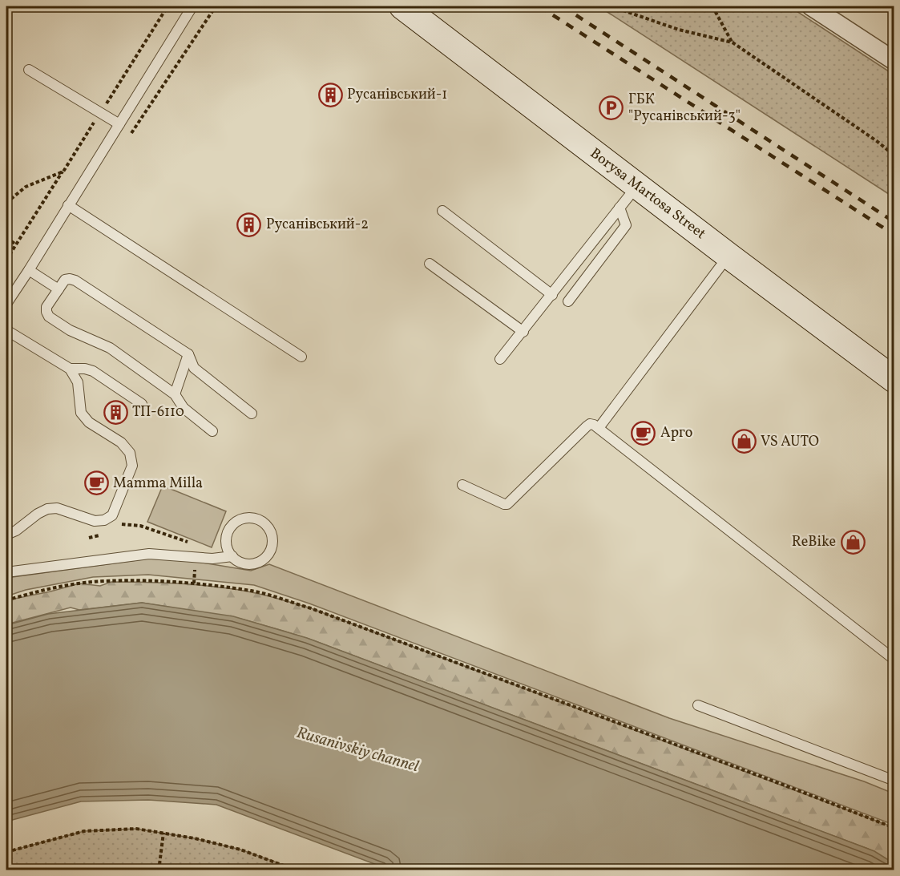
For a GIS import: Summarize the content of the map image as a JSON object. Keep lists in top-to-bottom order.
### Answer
{
  "streets": {
    "main road": ["Borysa Martosa Street"]
  },
  "water": ["Rusanivskiy channel"],
  "places": {
    "building": ["Русанівський-1", "Русанівський-2", "ТП-6110"],
    "parking": ["ГБК \"Русанівський-3\""],
    "cafe": ["Арго", "Mamma Milla"],
    "shop": ["VS AUTO", "ReBike"]
  }
}
